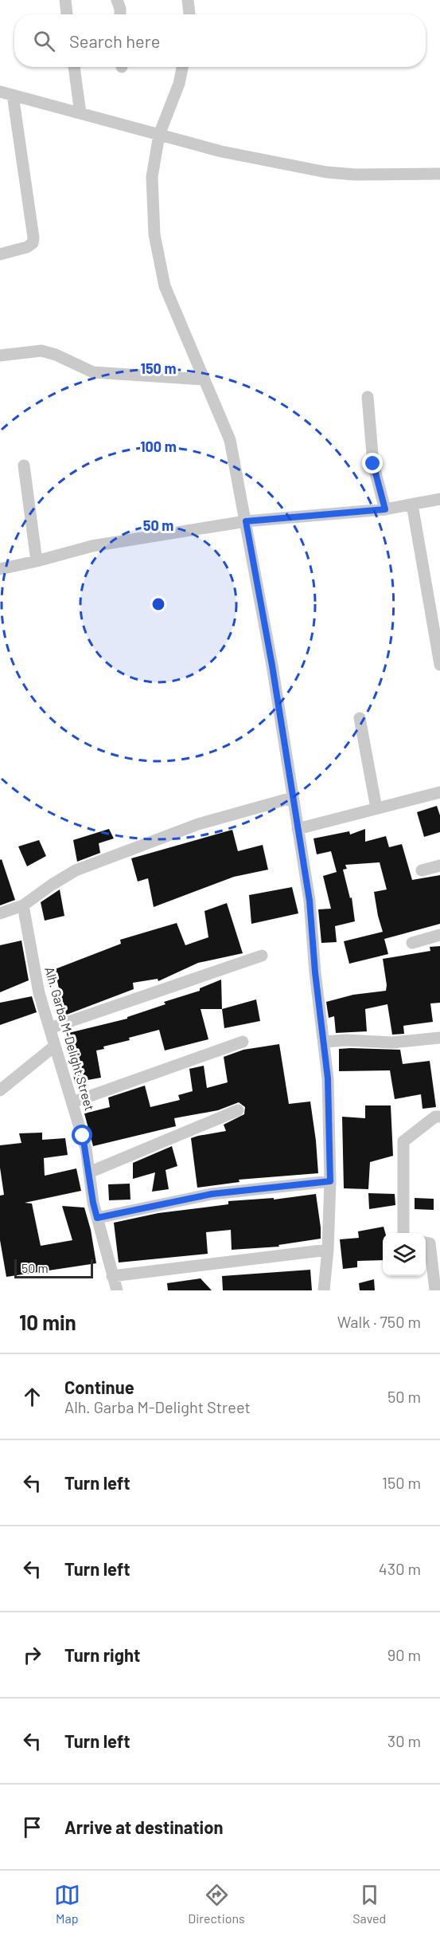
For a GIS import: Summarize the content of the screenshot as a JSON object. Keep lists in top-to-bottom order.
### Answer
{
  "streets": {
    "street": ["Alh. Garba M-Delight Street"]
  },
  "scale_bar": "50 m",
  "page": {
    "search": "Search here",
    "scale": "50 m",
    "heading": ["10 min", "Walk · 750 m"],
    "list": [
      ["Continue", "Alh. Garba M-Delight Street", "50 m"],
      ["Turn left", "150 m"],
      ["Turn left", "430 m"],
      ["Turn right", "90 m"],
      ["Turn left", "30 m"],
      "Arrive at destination"
    ],
    "nav": ["Map", "Directions", "Saved"]
  },
  "rings": ["150 m", "100 m", "50 m"]
}
